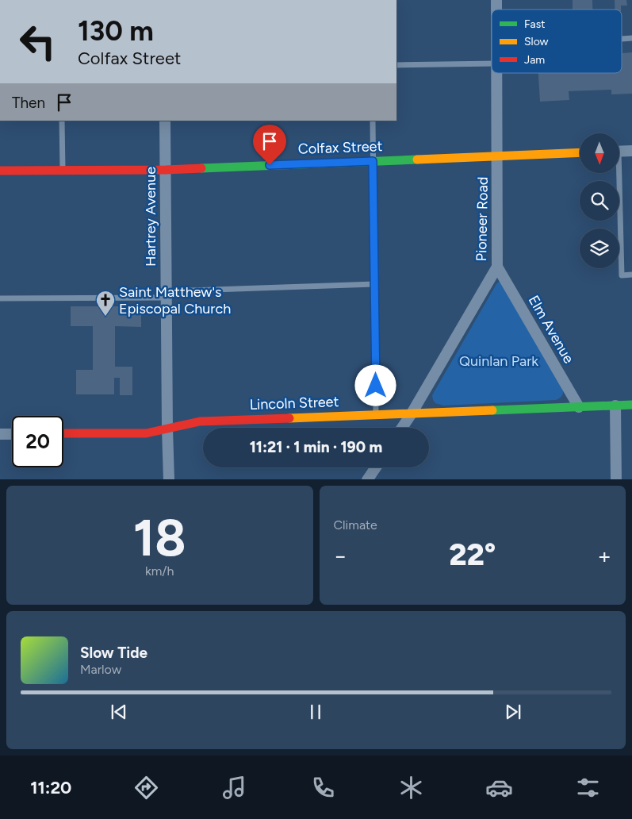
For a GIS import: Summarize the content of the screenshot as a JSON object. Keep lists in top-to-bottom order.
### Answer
{
  "streets": {
    "street": [
      "Colfax Street",
      "Hartrey Avenue",
      "Pioneer Road",
      "Elm Avenue",
      "Lincoln Street"
    ]
  },
  "crossings": [
    ["Colfax Street", "Hartrey Avenue"],
    ["Colfax Street", "Pioneer Road"],
    ["Hartrey Avenue", "Lincoln Street"],
    ["Pioneer Road", "Elm Avenue"],
    ["Pioneer Road", "Lincoln Street"],
    ["Elm Avenue", "Lincoln Street"]
  ],
  "parks": ["Quinlan Park"],
  "places": {
    "church": ["Saint Matthew's Episcopal Church"]
  },
  "legend": ["Fast", "Slow", "Jam"],
  "north": "bottom",
  "page": {
    "turn": ["130 m", "Colfax Street"],
    "then": "Then",
    "limit": "20",
    "trip": "11:21 · 1 min · 190 m",
    "tile": [
      ["18", "km/h"],
      "Climate"
    ],
    "heat": ["−", "22°", "+"],
    "song": ["Slow Tide", "Marlow"],
    "tabs": "11:20"
  }
}
